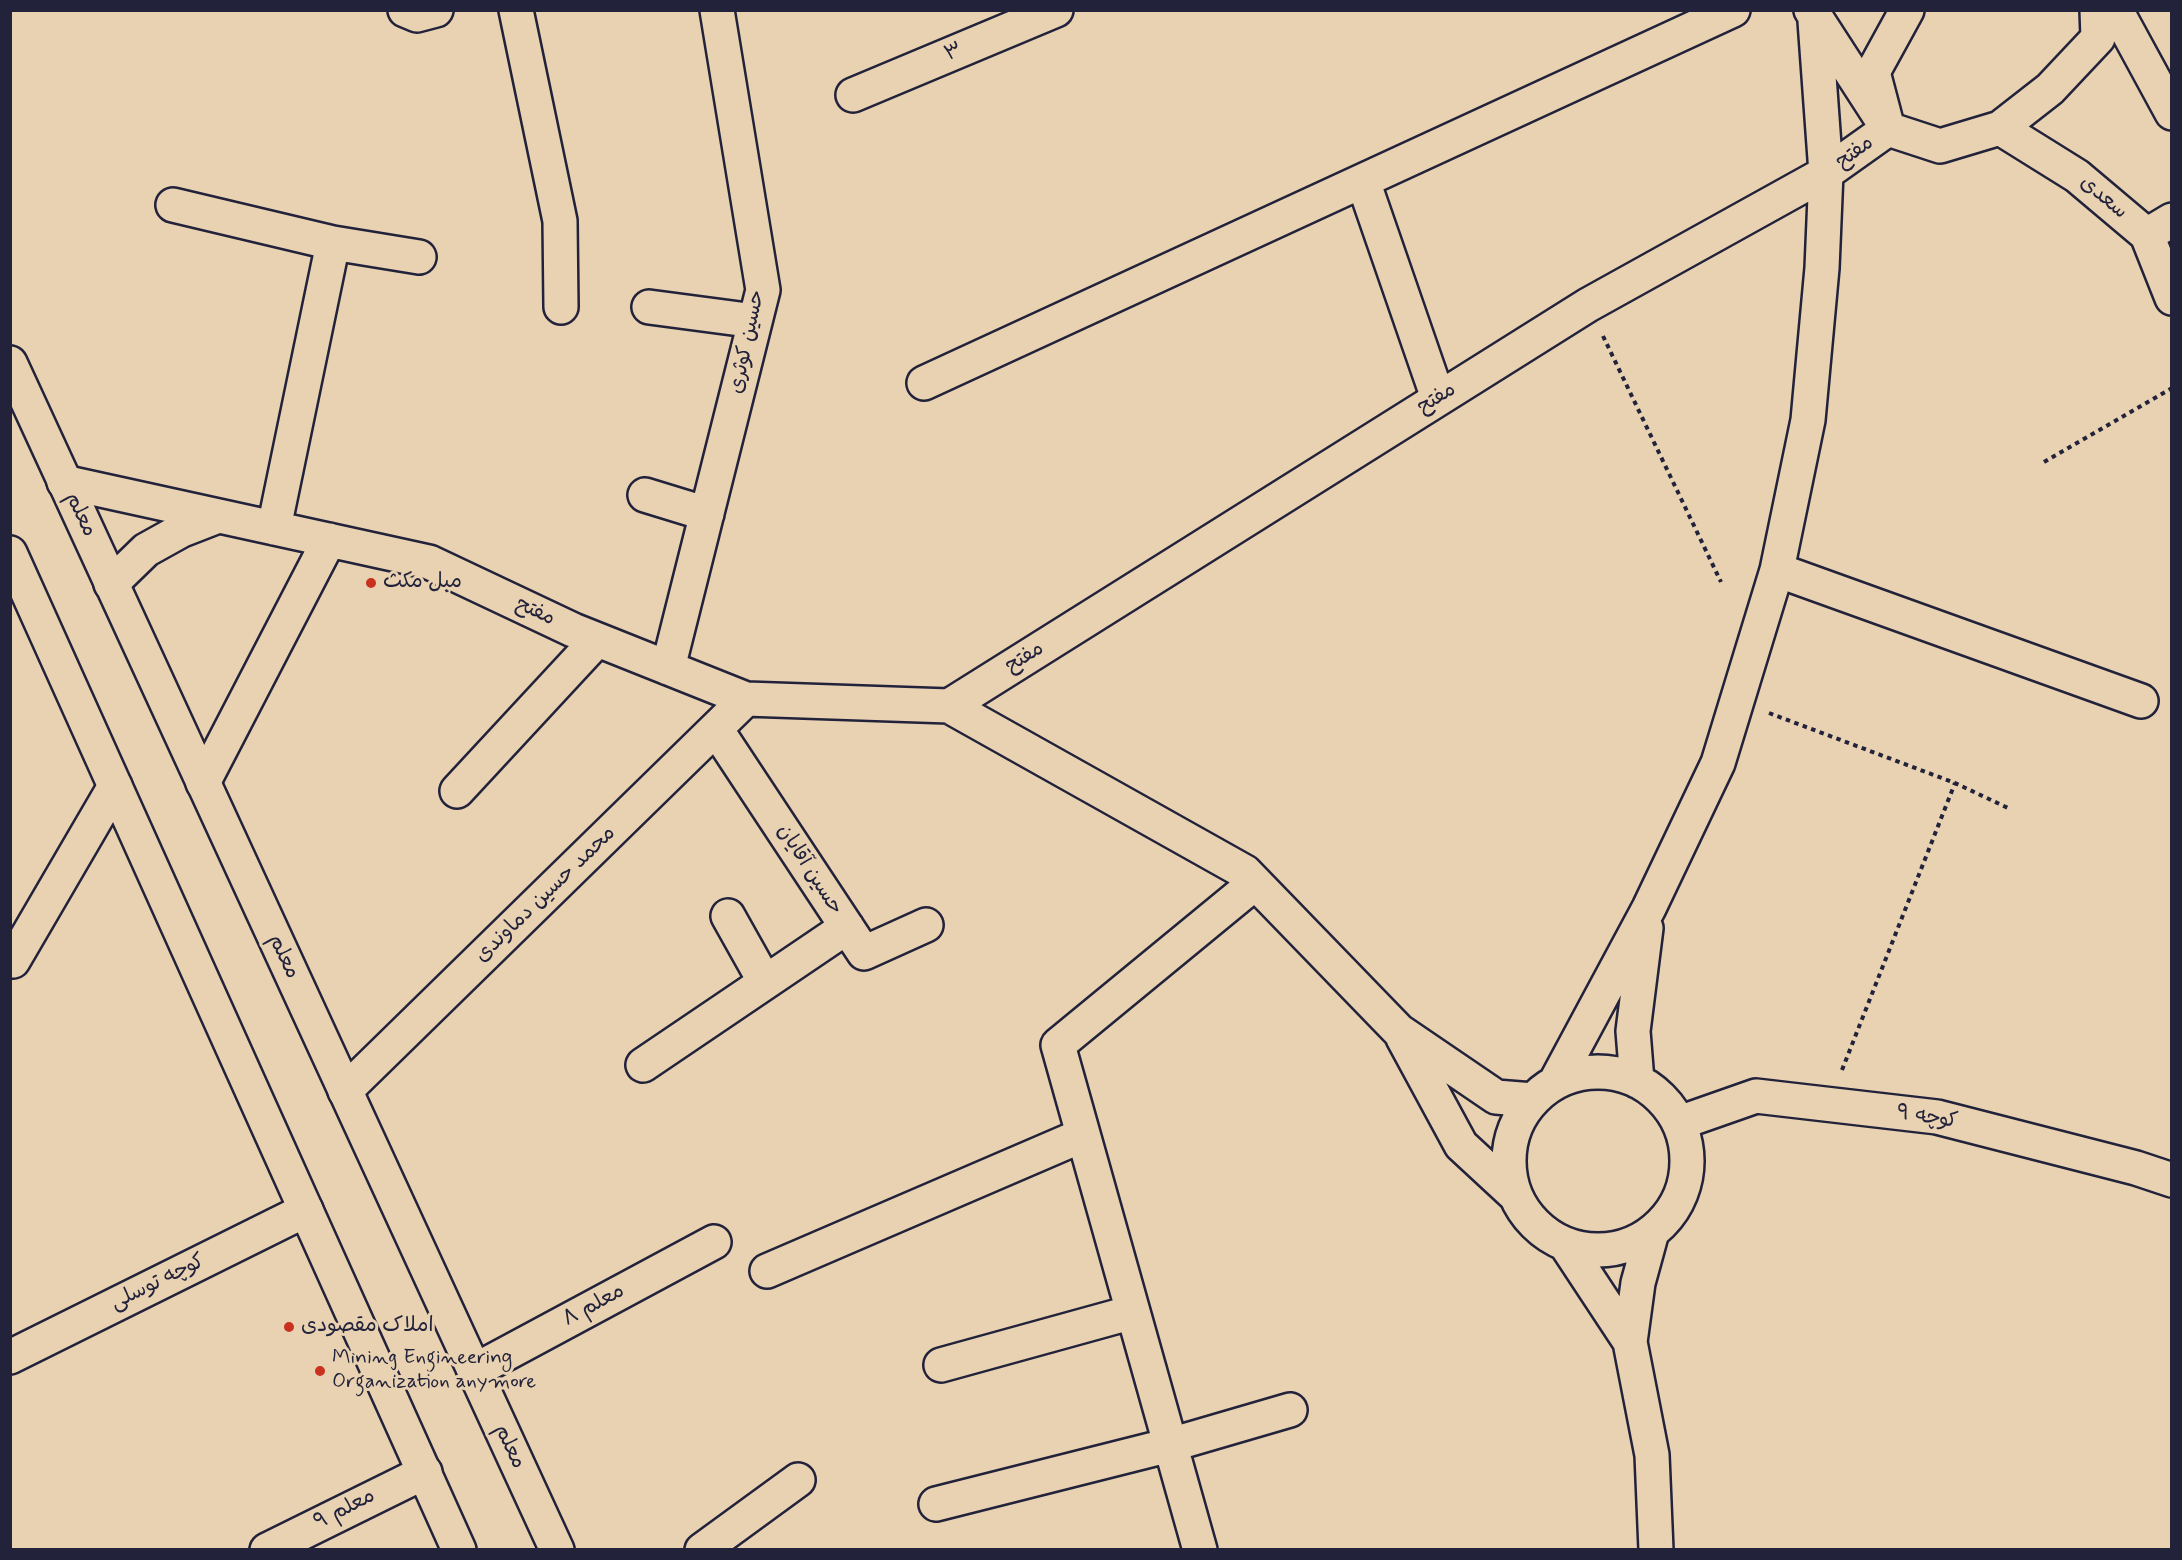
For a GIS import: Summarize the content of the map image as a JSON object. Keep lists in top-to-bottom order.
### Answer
{
  "streets": {
    "street": [
      "۳",
      "مفتح",
      "سعدی",
      "حسین کوثری",
      "معلم",
      "حسین آقایان",
      "محمد حسین دماوندی",
      "کوچه ۹",
      "کوچه توسلی",
      "معلم ۸",
      "معلم ۹"
    ]
  },
  "crossings": [
    ["مفتح", "حسین کوثری"],
    ["مفتح", "معلم"],
    ["مفتح", "محمد حسین دماوندی"],
    ["معلم", "محمد حسین دماوندی"],
    ["معلم", "معلم ۸"],
    ["حسین آقایان", "محمد حسین دماوندی"]
  ],
  "places": ["مبل مکث", "املاک مقصودی", "Mining Engineering Organization anymore"]
}
